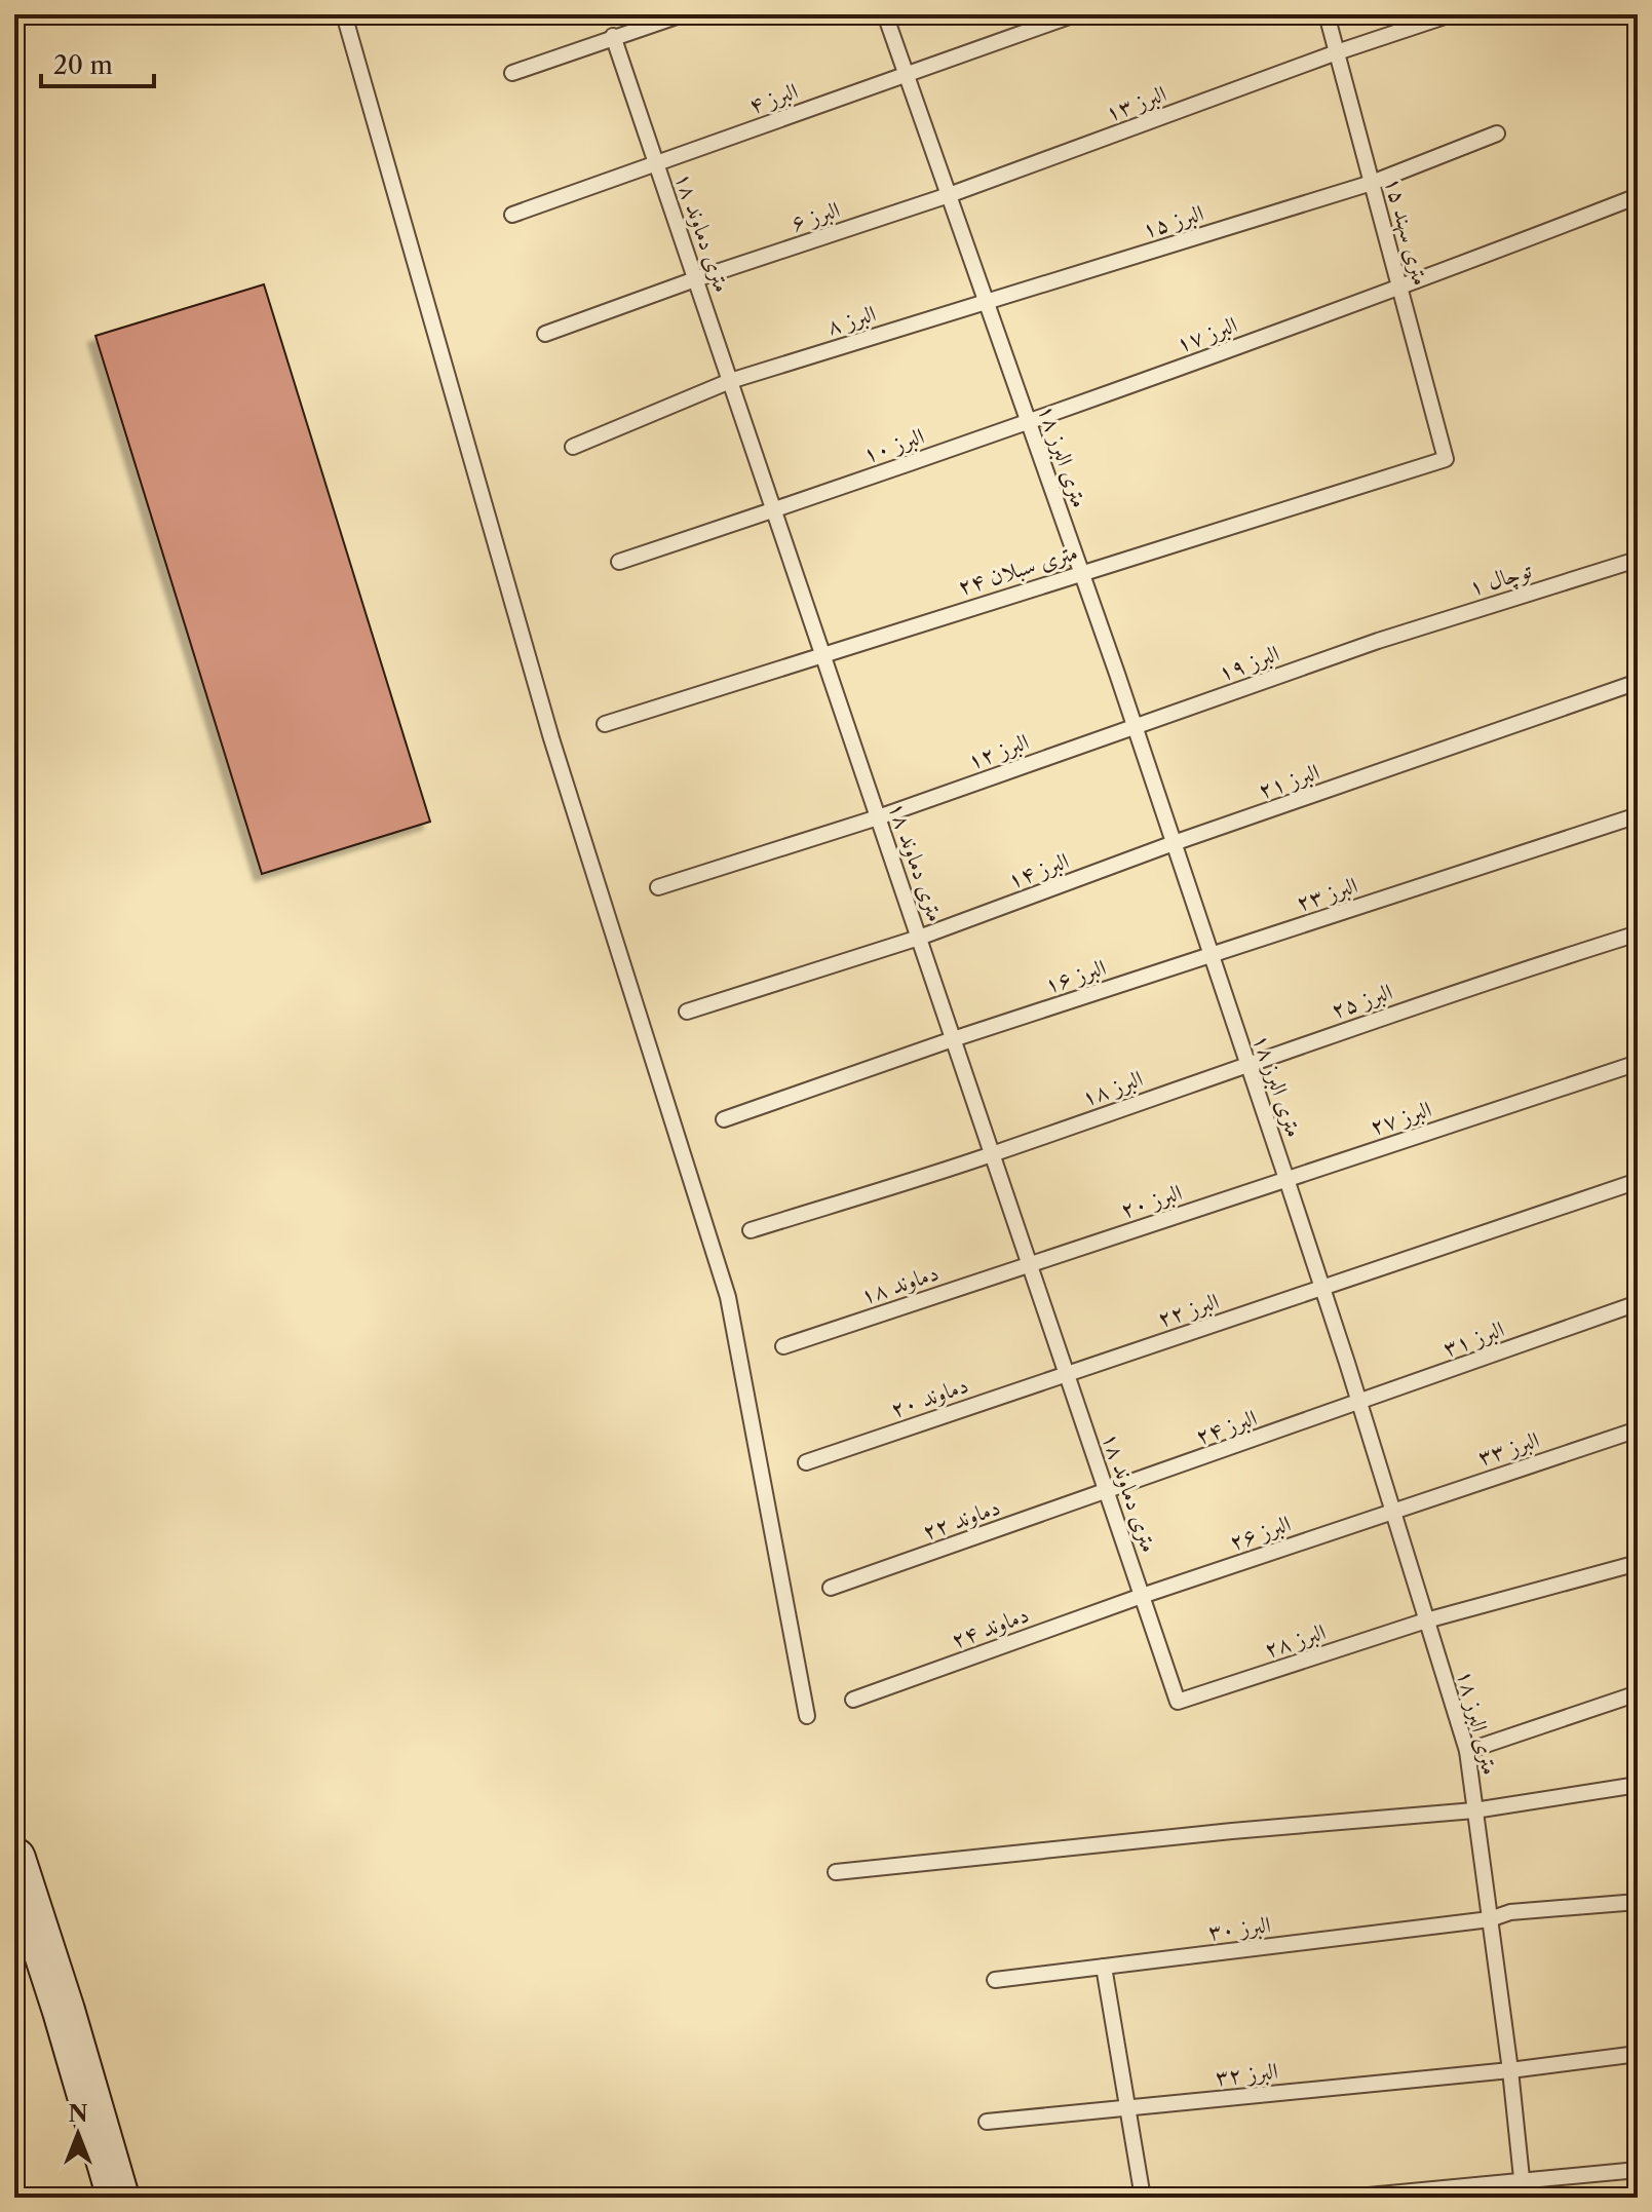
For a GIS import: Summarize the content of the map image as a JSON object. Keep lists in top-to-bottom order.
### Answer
{
  "streets": {
    "lane": [
      "البرز ۴",
      "البرز ۱۳",
      "البرز ۶",
      "البرز ۱۵",
      "۱۵ متری سهند",
      "۱۸ متری دماوند",
      "البرز ۸",
      "البرز ۱۷",
      "البرز ۱۰",
      "۱۸ متری البرز",
      "۲۴ متری سبلان",
      "توچال ۱",
      "البرز ۱۹",
      "البرز ۱۲",
      "البرز ۲۱",
      "البرز ۱۴",
      "البرز ۲۳",
      "البرز ۱۶",
      "البرز ۲۵",
      "البرز ۱۸",
      "البرز ۲۷",
      "البرز ۲۰",
      "دماوند ۱۸",
      "البرز ۲۲",
      "البرز ۳۱",
      "دماوند ۲۰",
      "البرز ۲۴",
      "البرز ۳۳",
      "دماوند ۲۲",
      "البرز ۲۶",
      "دماوند ۲۴",
      "البرز ۲۸",
      "البرز ۳۰",
      "البرز ۳۲"
    ]
  },
  "crossings": [
    ["البرز ۴", "۱۸ متری دماوند"],
    ["البرز ۴", "۱۸ متری البرز"],
    ["البرز ۱۳", "البرز ۶"],
    ["البرز ۱۳", "۱۵ متری سهند"],
    ["البرز ۱۳", "۱۸ متری البرز"],
    ["البرز ۶", "۱۸ متری دماوند"],
    ["البرز ۶", "۱۸ متری البرز"],
    ["البرز ۱۵", "۱۵ متری سهند"],
    ["البرز ۱۵", "البرز ۸"],
    ["البرز ۱۵", "۱۸ متری البرز"],
    ["۱۵ متری سهند", "البرز ۱۷"],
    ["۱۵ متری سهند", "۲۴ متری سبلان"],
    ["۱۸ متری دماوند", "البرز ۸"],
    ["۱۸ متری دماوند", "البرز ۱۰"],
    ["۱۸ متری دماوند", "۲۴ متری سبلان"],
    ["۱۸ متری دماوند", "البرز ۱۲"],
    ["۱۸ متری دماوند", "البرز ۱۴"],
    ["۱۸ متری دماوند", "البرز ۱۶"],
    ["۱۸ متری دماوند", "البرز ۱۸"],
    ["۱۸ متری دماوند", "البرز ۲۰"],
    ["۱۸ متری دماوند", "دماوند ۱۸"],
    ["۱۸ متری دماوند", "البرز ۲۲"],
    ["۱۸ متری دماوند", "دماوند ۲۰"],
    ["۱۸ متری دماوند", "البرز ۲۴"],
    ["۱۸ متری دماوند", "دماوند ۲۲"],
    ["۱۸ متری دماوند", "البرز ۲۶"],
    ["۱۸ متری دماوند", "دماوند ۲۴"],
    ["۱۸ متری دماوند", "البرز ۲۸"],
    ["البرز ۸", "۱۸ متری البرز"],
    ["البرز ۱۷", "البرز ۱۰"],
    ["البرز ۱۷", "۱۸ متری البرز"],
    ["البرز ۱۰", "۱۸ متری البرز"],
    ["۱۸ متری البرز", "۲۴ متری سبلان"],
    ["۱۸ متری البرز", "البرز ۱۹"],
    ["۱۸ متری البرز", "البرز ۱۲"],
    ["۱۸ متری البرز", "البرز ۲۱"],
    ["۱۸ متری البرز", "البرز ۱۴"],
    ["۱۸ متری البرز", "البرز ۲۳"],
    ["۱۸ متری البرز", "البرز ۱۶"],
    ["۱۸ متری البرز", "البرز ۲۵"],
    ["۱۸ متری البرز", "البرز ۱۸"],
    ["۱۸ متری البرز", "البرز ۲۷"],
    ["۱۸ متری البرز", "البرز ۲۰"],
    ["۱۸ متری البرز", "البرز ۲۲"],
    ["۱۸ متری البرز", "البرز ۳۱"],
    ["۱۸ متری البرز", "البرز ۲۴"],
    ["۱۸ متری البرز", "البرز ۳۳"],
    ["۱۸ متری البرز", "البرز ۲۶"],
    ["۱۸ متری البرز", "البرز ۲۸"],
    ["۱۸ متری البرز", "البرز ۳۰"],
    ["۱۸ متری البرز", "البرز ۳۲"],
    ["توچال ۱", "البرز ۱۹"],
    ["البرز ۱۹", "البرز ۱۲"],
    ["البرز ۲۱", "البرز ۱۴"],
    ["البرز ۲۳", "البرز ۱۶"],
    ["البرز ۲۵", "البرز ۱۸"],
    ["البرز ۲۷", "البرز ۲۰"],
    ["البرز ۲۰", "دماوند ۱۸"],
    ["البرز ۲۲", "دماوند ۲۰"],
    ["البرز ۳۱", "البرز ۲۴"],
    ["البرز ۲۴", "دماوند ۲۲"],
    ["البرز ۳۳", "البرز ۲۶"],
    ["البرز ۲۶", "دماوند ۲۴"]
  ],
  "scale_bar": "20 m",
  "north": "top"
}
